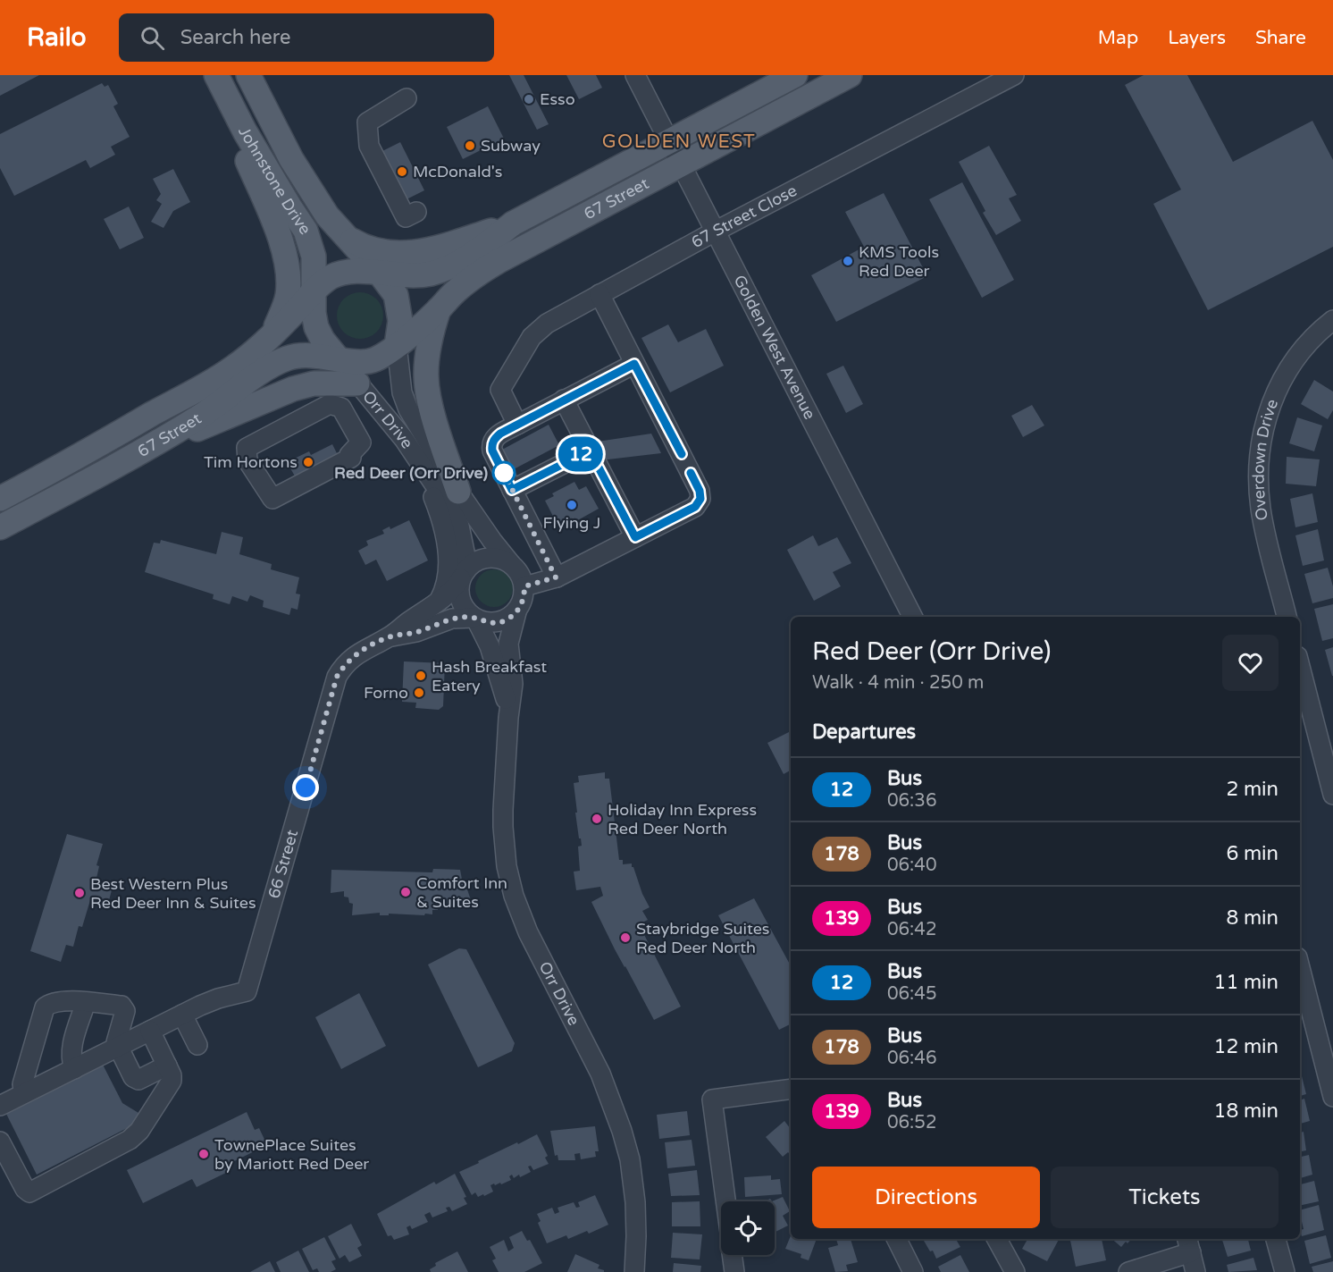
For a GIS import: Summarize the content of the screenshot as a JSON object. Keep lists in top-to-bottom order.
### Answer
{
  "streets": {
    "main road": ["Johnstone Drive", "67 Street"],
    "street": [
      "67 Street Close",
      "Golden West Avenue",
      "Orr Drive",
      "Overdown Drive",
      "66 Street"
    ]
  },
  "crossings": [
    ["Johnstone Drive", "67 Street"],
    ["Johnstone Drive", "Orr Drive"],
    ["67 Street", "Golden West Avenue"],
    ["67 Street", "Orr Drive"],
    ["67 Street Close", "Golden West Avenue"],
    ["Orr Drive", "66 Street"]
  ],
  "districts": ["GOLDEN WEST"],
  "places": [
    "Esso",
    "Subway",
    "McDonald's",
    "KMS Tools Red Deer",
    "Tim Hortons",
    "Red Deer (Orr Drive)",
    "Flying J",
    "Hash Breakfast Eatery",
    "Forno",
    "Holiday Inn Express Red Deer North",
    "Comfort Inn & Suites",
    "Best Western Plus Red Deer Inn & Suites",
    "Staybridge Suites Red Deer North",
    "TownePlace Suites by Mariott Red Deer"
  ],
  "lines": ["bus line 12"],
  "page": {
    "header": "Railo",
    "search": "Search here",
    "nav": ["Map", "Layers", "Share"],
    "on_map": "12",
    "heading": [
      ["Red Deer (Orr Drive)", "Walk · 4 min · 250 m"],
      "Departures"
    ],
    "list": [
      {
        "mark": "12",
        "name": "Bus",
        "note": "06:36",
        "value": "2 min"
      },
      {
        "mark": "178",
        "name": "Bus",
        "note": "06:40",
        "value": "6 min"
      },
      {
        "mark": "139",
        "name": "Bus",
        "note": "06:42",
        "value": "8 min"
      },
      {
        "mark": "12",
        "name": "Bus",
        "note": "06:45",
        "value": "11 min"
      },
      {
        "mark": "178",
        "name": "Bus",
        "note": "06:46",
        "value": "12 min"
      },
      {
        "mark": "139",
        "name": "Bus",
        "note": "06:52",
        "value": "18 min"
      }
    ],
    "buttons": ["Directions", "Tickets"]
  }
}
